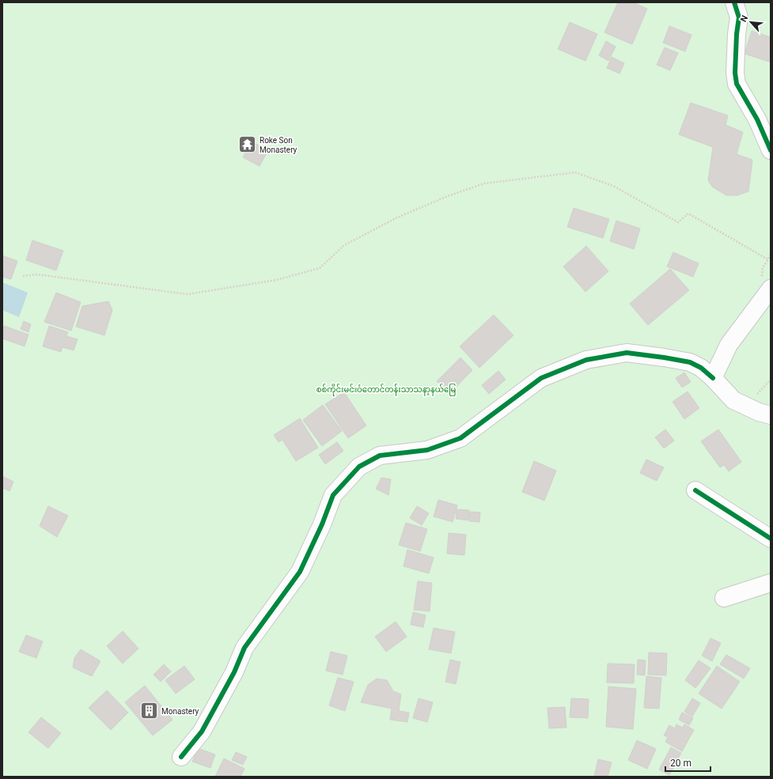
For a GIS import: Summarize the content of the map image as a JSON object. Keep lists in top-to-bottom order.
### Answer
{
  "parks": ["စစ်ကိုင်းမင်းဝံတောင်တန်းသာသနာ့နယ်မြေ"],
  "places": {
    "temple": ["Roke Son Monastery"],
    "building": ["Monastery"]
  },
  "scale_bar": "20 m",
  "north": "top left"
}
